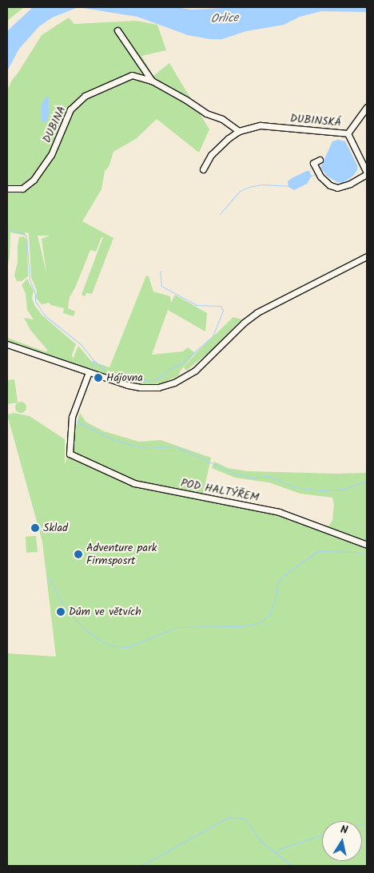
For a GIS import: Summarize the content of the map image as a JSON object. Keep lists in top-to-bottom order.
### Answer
{
  "streets": {
    "street": ["DUBINSKÁ", "DUBINA", "POD HALTÝŘEM"]
  },
  "crossings": [
    ["DUBINSKÁ", "DUBINA"]
  ],
  "water": ["Orlice"],
  "places": [
    "Hájovna",
    "Sklad",
    "Adventure park Firmsposrt",
    "Dům ve větvích"
  ],
  "north": "top"
}
